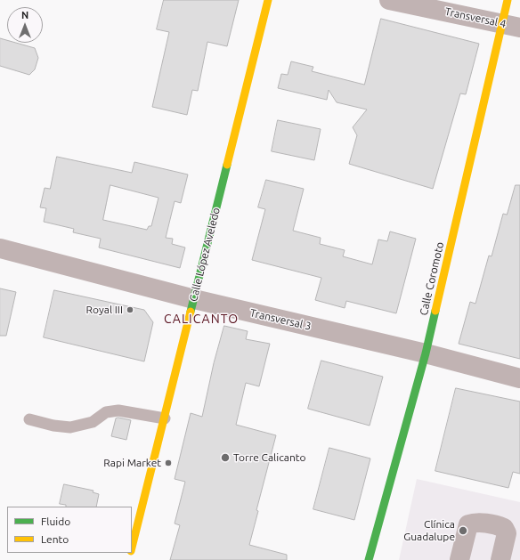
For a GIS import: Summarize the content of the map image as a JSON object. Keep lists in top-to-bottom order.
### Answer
{
  "streets": {
    "street": [
      "Transversal 4",
      "Calle López Aveledo",
      "Calle Coromoto",
      "Transversal 3"
    ]
  },
  "crossings": [
    ["Transversal 4", "Calle Coromoto"],
    ["Calle López Aveledo", "Transversal 3"],
    ["Calle Coromoto", "Transversal 3"]
  ],
  "districts": ["CALICANTO"],
  "places": [
    "Royal III",
    "Torre Calicanto",
    "Rapi Market",
    "Clínica Guadalupe"
  ],
  "legend": ["Fluido", "Lento"],
  "north": "top"
}
